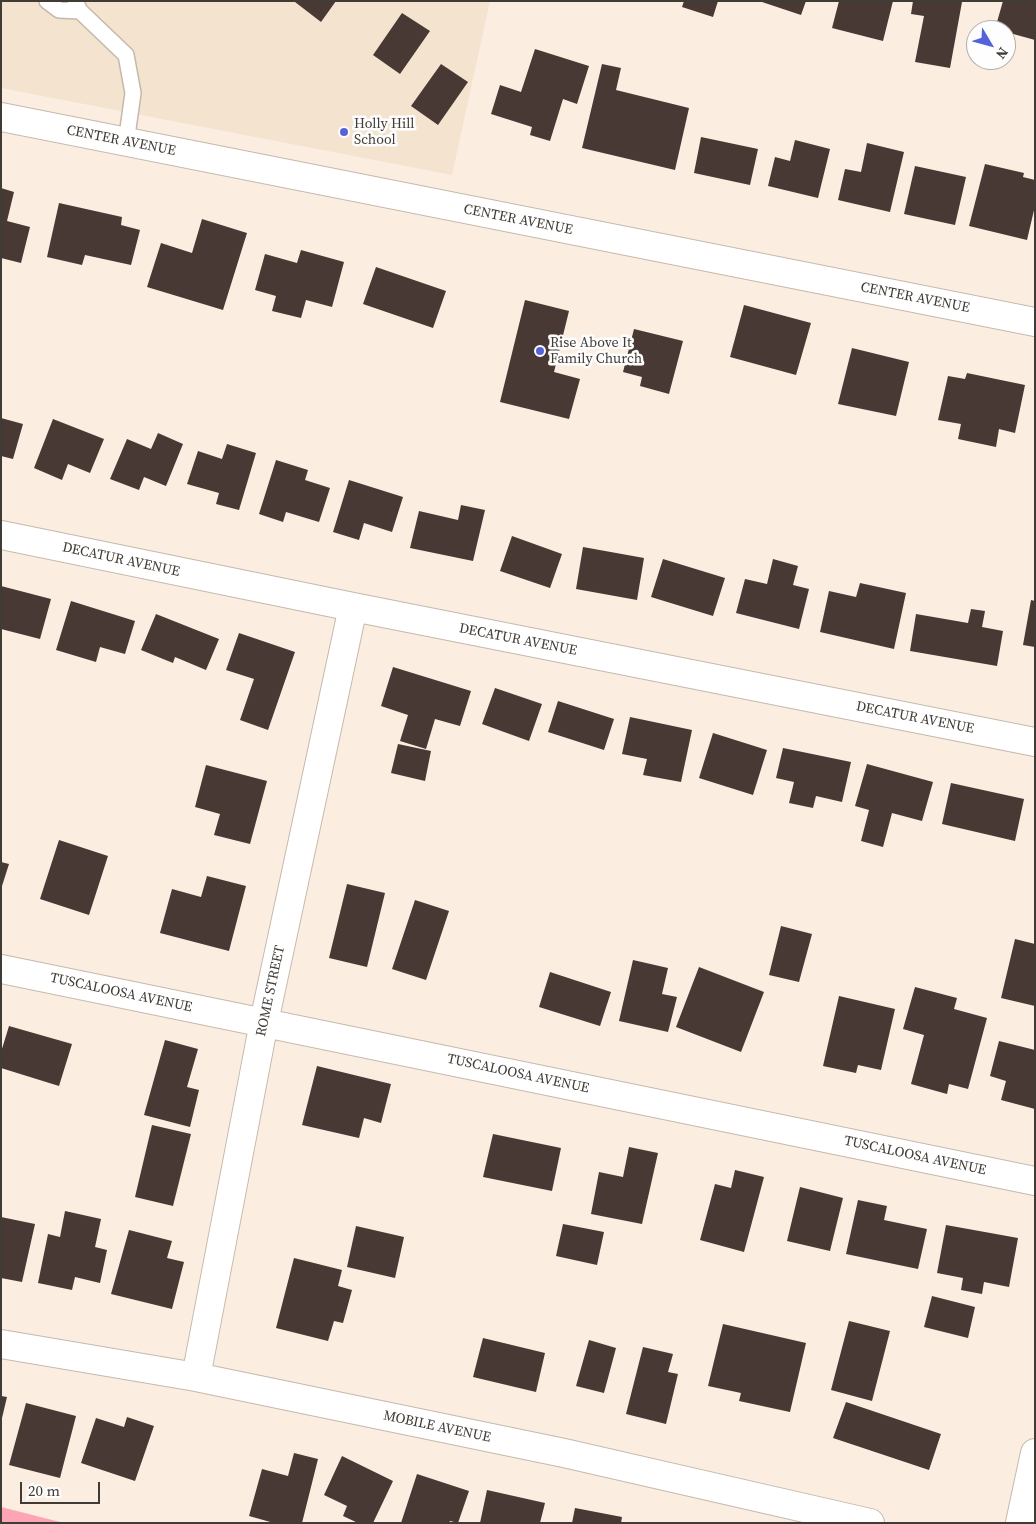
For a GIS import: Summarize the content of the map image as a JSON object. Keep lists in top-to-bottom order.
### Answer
{
  "streets": {
    "street": [
      "CENTER AVENUE",
      "DECATUR AVENUE",
      "ROME STREET",
      "TUSCALOOSA AVENUE",
      "MOBILE AVENUE"
    ]
  },
  "crossings": [
    ["DECATUR AVENUE", "ROME STREET"],
    ["ROME STREET", "TUSCALOOSA AVENUE"],
    ["ROME STREET", "MOBILE AVENUE"]
  ],
  "places": ["Holly Hill School", "Rise Above It Family Church"],
  "scale_bar": "20 m",
  "north": "bottom right"
}
